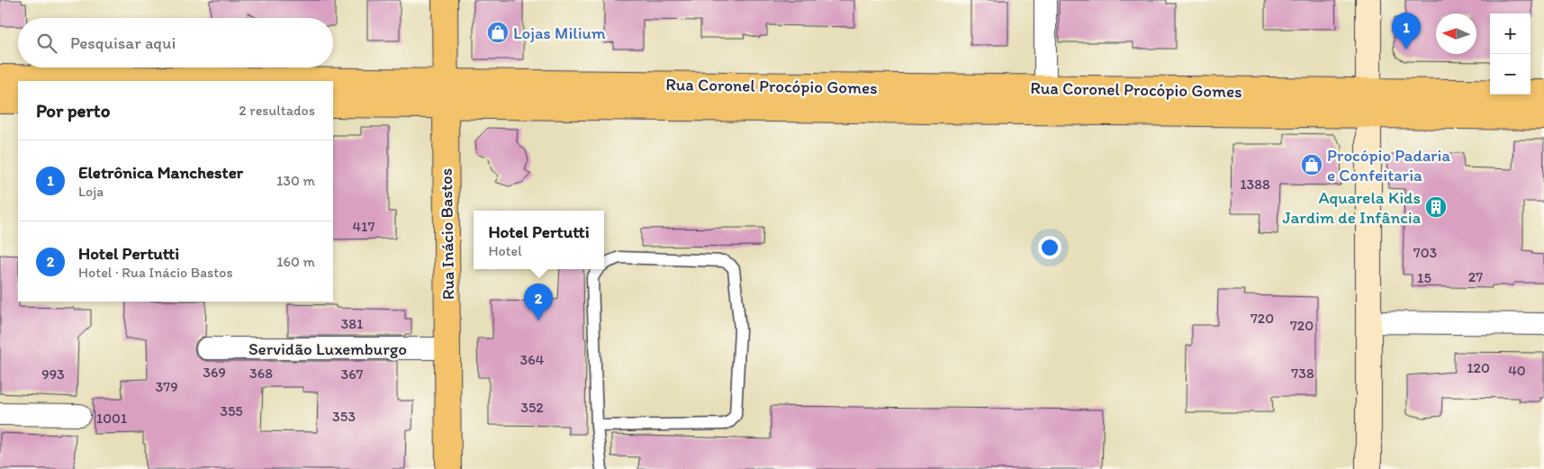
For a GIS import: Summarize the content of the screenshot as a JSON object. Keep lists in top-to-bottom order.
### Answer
{
  "streets": {
    "main road": ["Rua Coronel Procópio Gomes", "Rua Inácio Bastos"],
    "street": ["Servidão Luxemburgo"]
  },
  "crossings": [
    ["Rua Coronel Procópio Gomes", "Rua Inácio Bastos"],
    ["Rua Inácio Bastos", "Servidão Luxemburgo"]
  ],
  "places": {
    "shop": ["Lojas Milium", "Procópio Padaria e Confeitaria"],
    "building": ["Aquarela Kids Jardim de Infância"]
  },
  "house_numbers": [
    "1388",
    "417",
    "703",
    "27",
    "15",
    "720",
    "381",
    "720",
    "364",
    "120",
    "40",
    "369",
    "368",
    "738",
    "993",
    "367",
    "379",
    "352",
    "355",
    "353",
    "1001"
  ],
  "north": "left",
  "page": {
    "pins": ["1", "2"],
    "map_buttons": ["+", "−"],
    "search": "Pesquisar aqui",
    "heading": ["Por perto", "2 resultados"],
    "list": [
      {
        "mark": "1",
        "name": "Eletrônica Manchester",
        "note": "Loja",
        "value": "130 m"
      },
      {
        "mark": "2",
        "name": "Hotel Pertutti",
        "note": "Hotel · Rua Inácio Bastos",
        "value": "160 m"
      }
    ],
    "popup": ["Hotel Pertutti", "Hotel"]
  }
}
